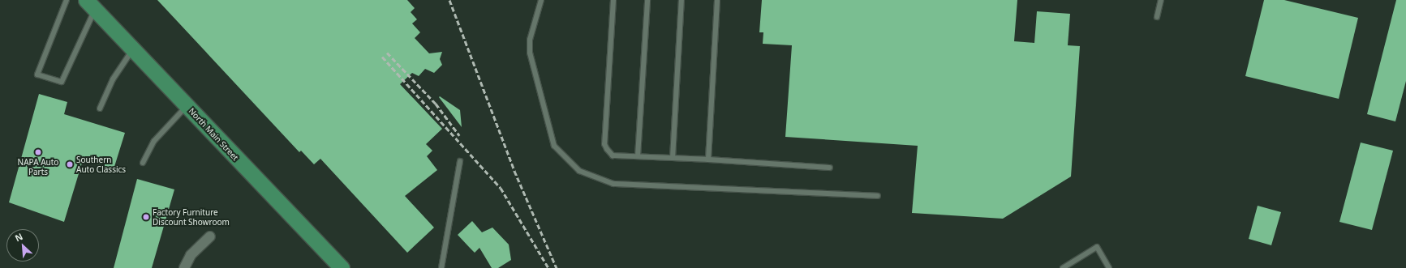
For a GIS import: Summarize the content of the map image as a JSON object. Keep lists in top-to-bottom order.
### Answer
{
  "streets": {
    "main road": ["North Main Street"]
  },
  "places": ["NAPA Auto Parts", "Southern Auto Classics", "Factory Furniture Discount Showroom"],
  "north": "top left"
}
